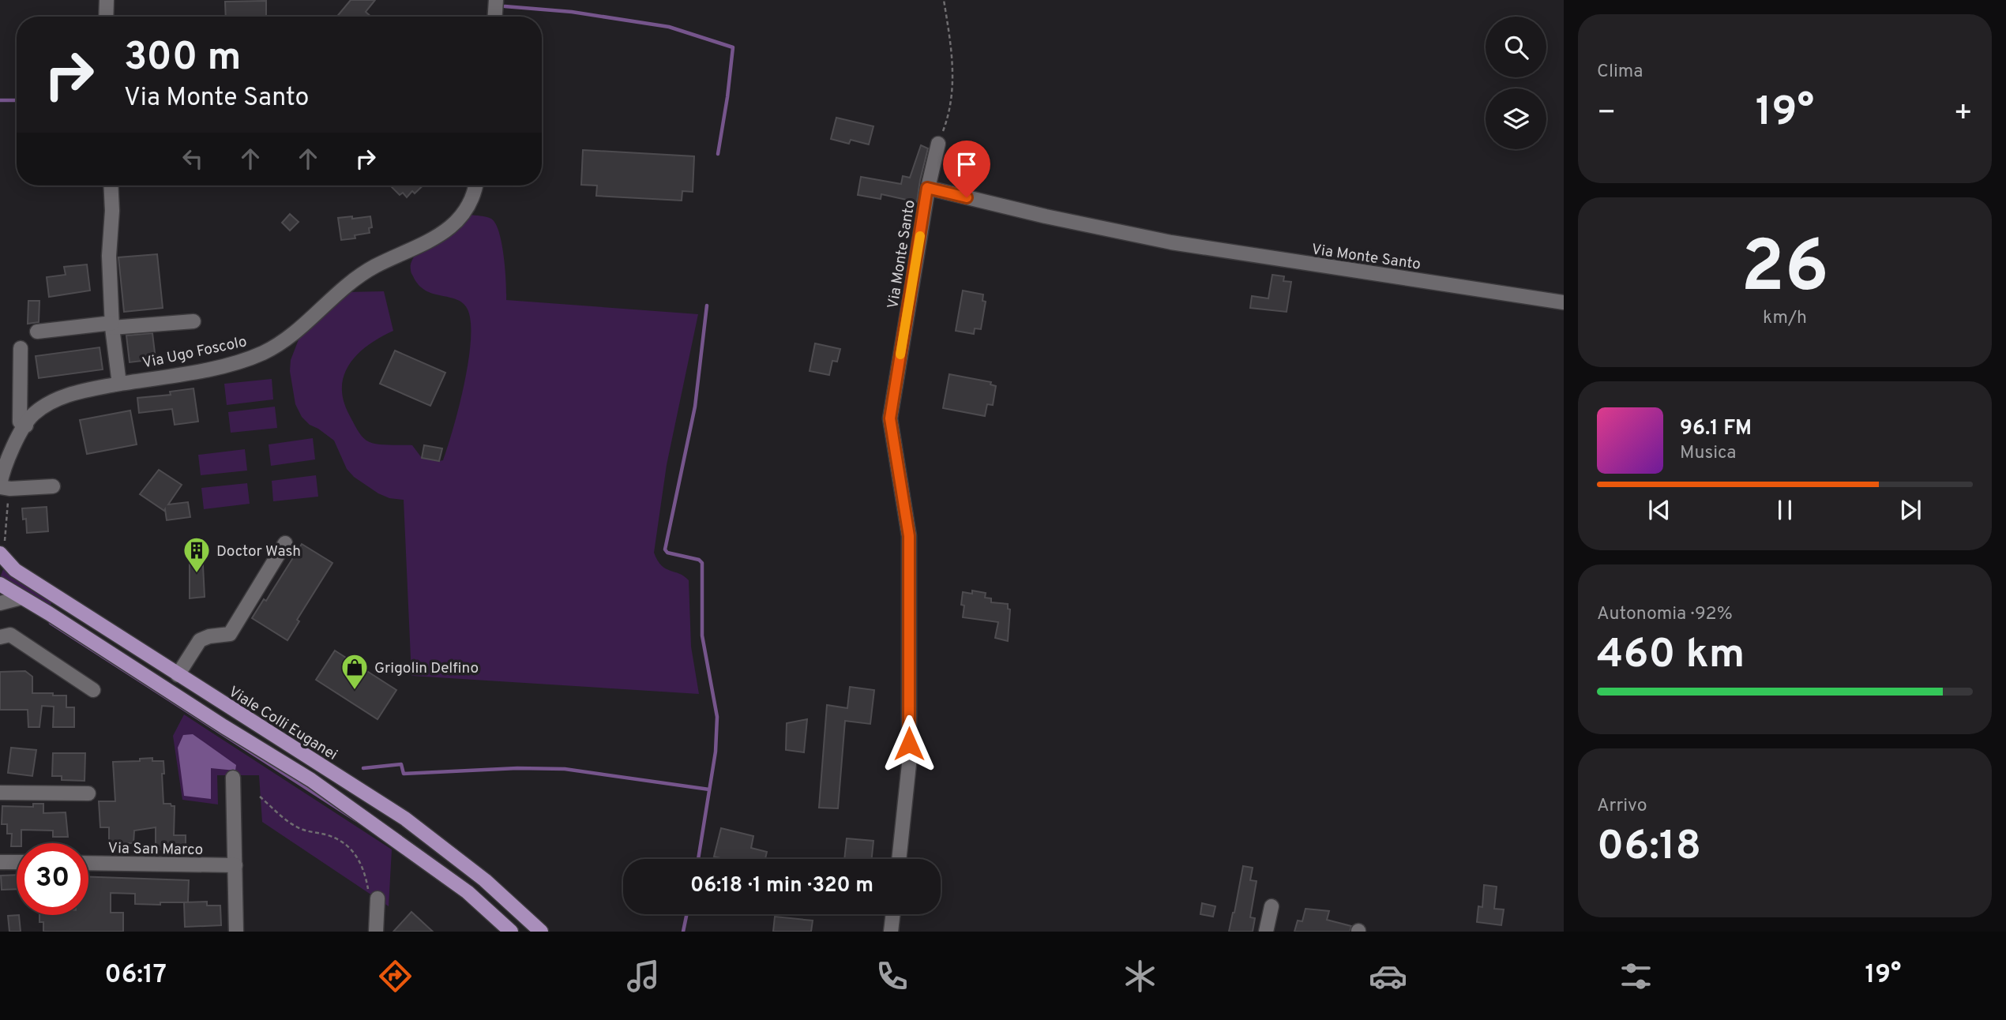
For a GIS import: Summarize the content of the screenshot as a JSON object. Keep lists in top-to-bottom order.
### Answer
{
  "streets": {
    "main road": ["Viale Colli Euganei"],
    "street": ["Via Monte Santo", "Via Ugo Foscolo", "Via San Marco"]
  },
  "places": {
    "building": ["Doctor Wash"],
    "shop": ["Grigolin Delfino"]
  },
  "page": {
    "tile": [
      "Clima",
      ["26", "km/h"],
      ["Autonomia · 92%", "460 km"],
      ["Arrivo", "06:18"]
    ],
    "turn": ["300 m", "Via Monte Santo"],
    "heat": ["−", "19°", "+"],
    "song": ["96.1 FM", "Musica"],
    "limit": "30",
    "trip": "06:18 · 1 min · 320 m",
    "tabs": ["06:17", "19°"]
  }
}
